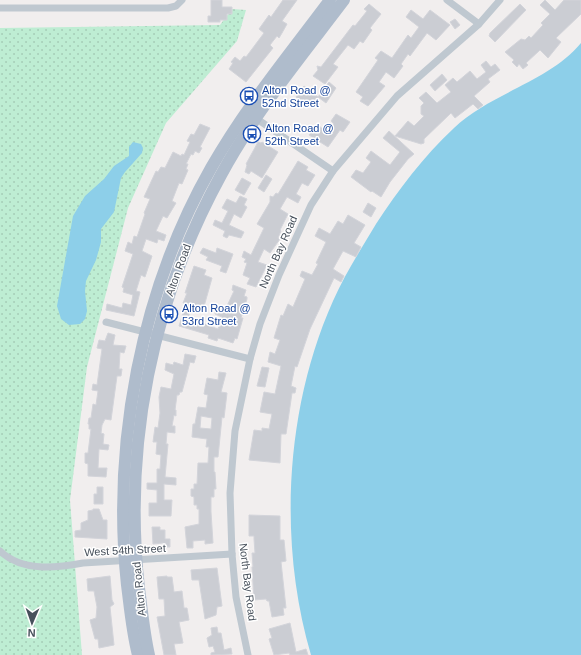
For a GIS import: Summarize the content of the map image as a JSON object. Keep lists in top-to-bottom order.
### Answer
{
  "streets": {
    "main road": ["Alton Road"],
    "street": ["North Bay Road", "West 54th Street"]
  },
  "crossings": [
    ["North Bay Road", "West 54th Street"],
    ["Alton Road", "West 54th Street"]
  ],
  "places": {
    "bus stop": ["Alton Road @ 52nd Street", "Alton Road @ 52th Street", "Alton Road @ 53rd Street"]
  },
  "north": "bottom"
}
